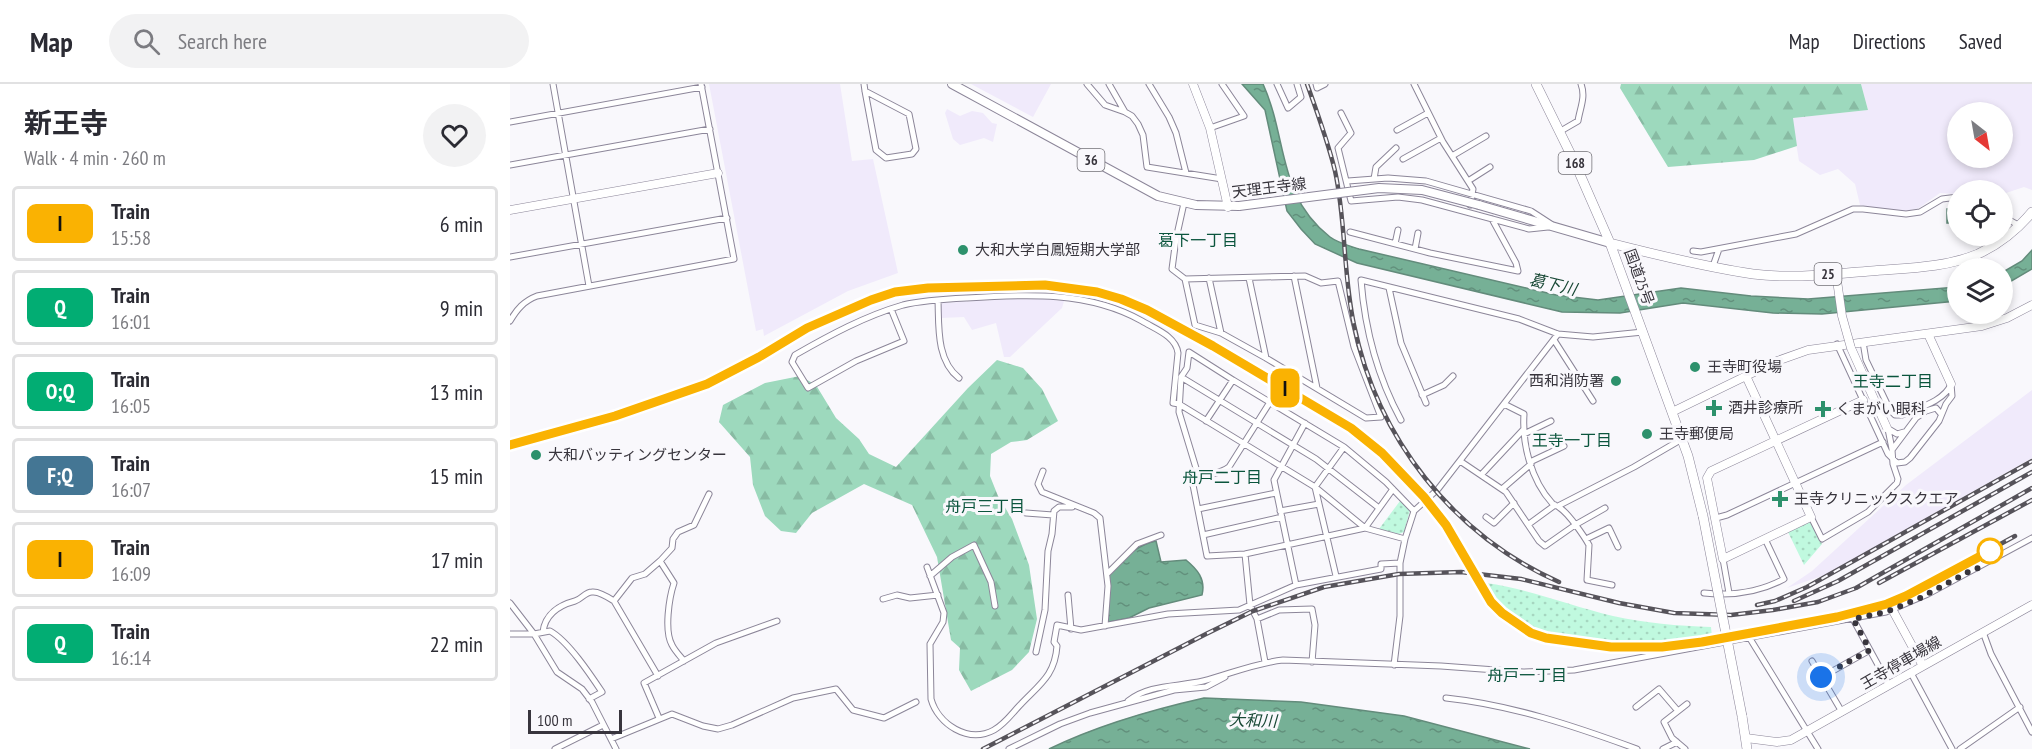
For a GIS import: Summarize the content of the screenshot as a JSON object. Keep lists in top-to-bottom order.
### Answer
{
  "streets": {
    "highway": ["168", "25", "国道25号"],
    "main road": ["36", "天理王寺線"],
    "street": ["王寺停車場線"]
  },
  "crossings": [
    ["168", "天理王寺線"],
    ["168", "国道25号"],
    ["天理王寺線", "国道25号"],
    ["国道25号", "王寺停車場線"]
  ],
  "districts": [
    "葛下一丁目",
    "王寺二丁目",
    "王寺一丁目",
    "舟戸二丁目",
    "舟戸三丁目",
    "舟戸一丁目"
  ],
  "water": ["葛下川", "大和川"],
  "places": {
    "other": [
      "大和大学白鳳短期大学部",
      "王寺町役場",
      "西和消防署",
      "王寺郵便局",
      "大和バッティングセンター"
    ],
    "health": ["酒井診療所", "くまがい眼科", "王寺クリニックスクエア"]
  },
  "scale_bar": "100 m",
  "north": "bottom right",
  "page": {
    "header": "Map",
    "search": "Search here",
    "nav": ["Map", "Directions", "Saved"],
    "heading": ["新王寺", "Walk · 4 min · 260 m"],
    "on_map": "I",
    "list": [
      {
        "mark": "I",
        "name": "Train",
        "note": "15:58",
        "value": "6 min"
      },
      {
        "mark": "Q",
        "name": "Train",
        "note": "16:01",
        "value": "9 min"
      },
      {
        "mark": "O;Q",
        "name": "Train",
        "note": "16:05",
        "value": "13 min"
      },
      {
        "mark": "F;Q",
        "name": "Train",
        "note": "16:07",
        "value": "15 min"
      },
      {
        "mark": "I",
        "name": "Train",
        "note": "16:09",
        "value": "17 min"
      },
      {
        "mark": "Q",
        "name": "Train",
        "note": "16:14",
        "value": "22 min"
      }
    ],
    "scale": "100 m"
  }
}
